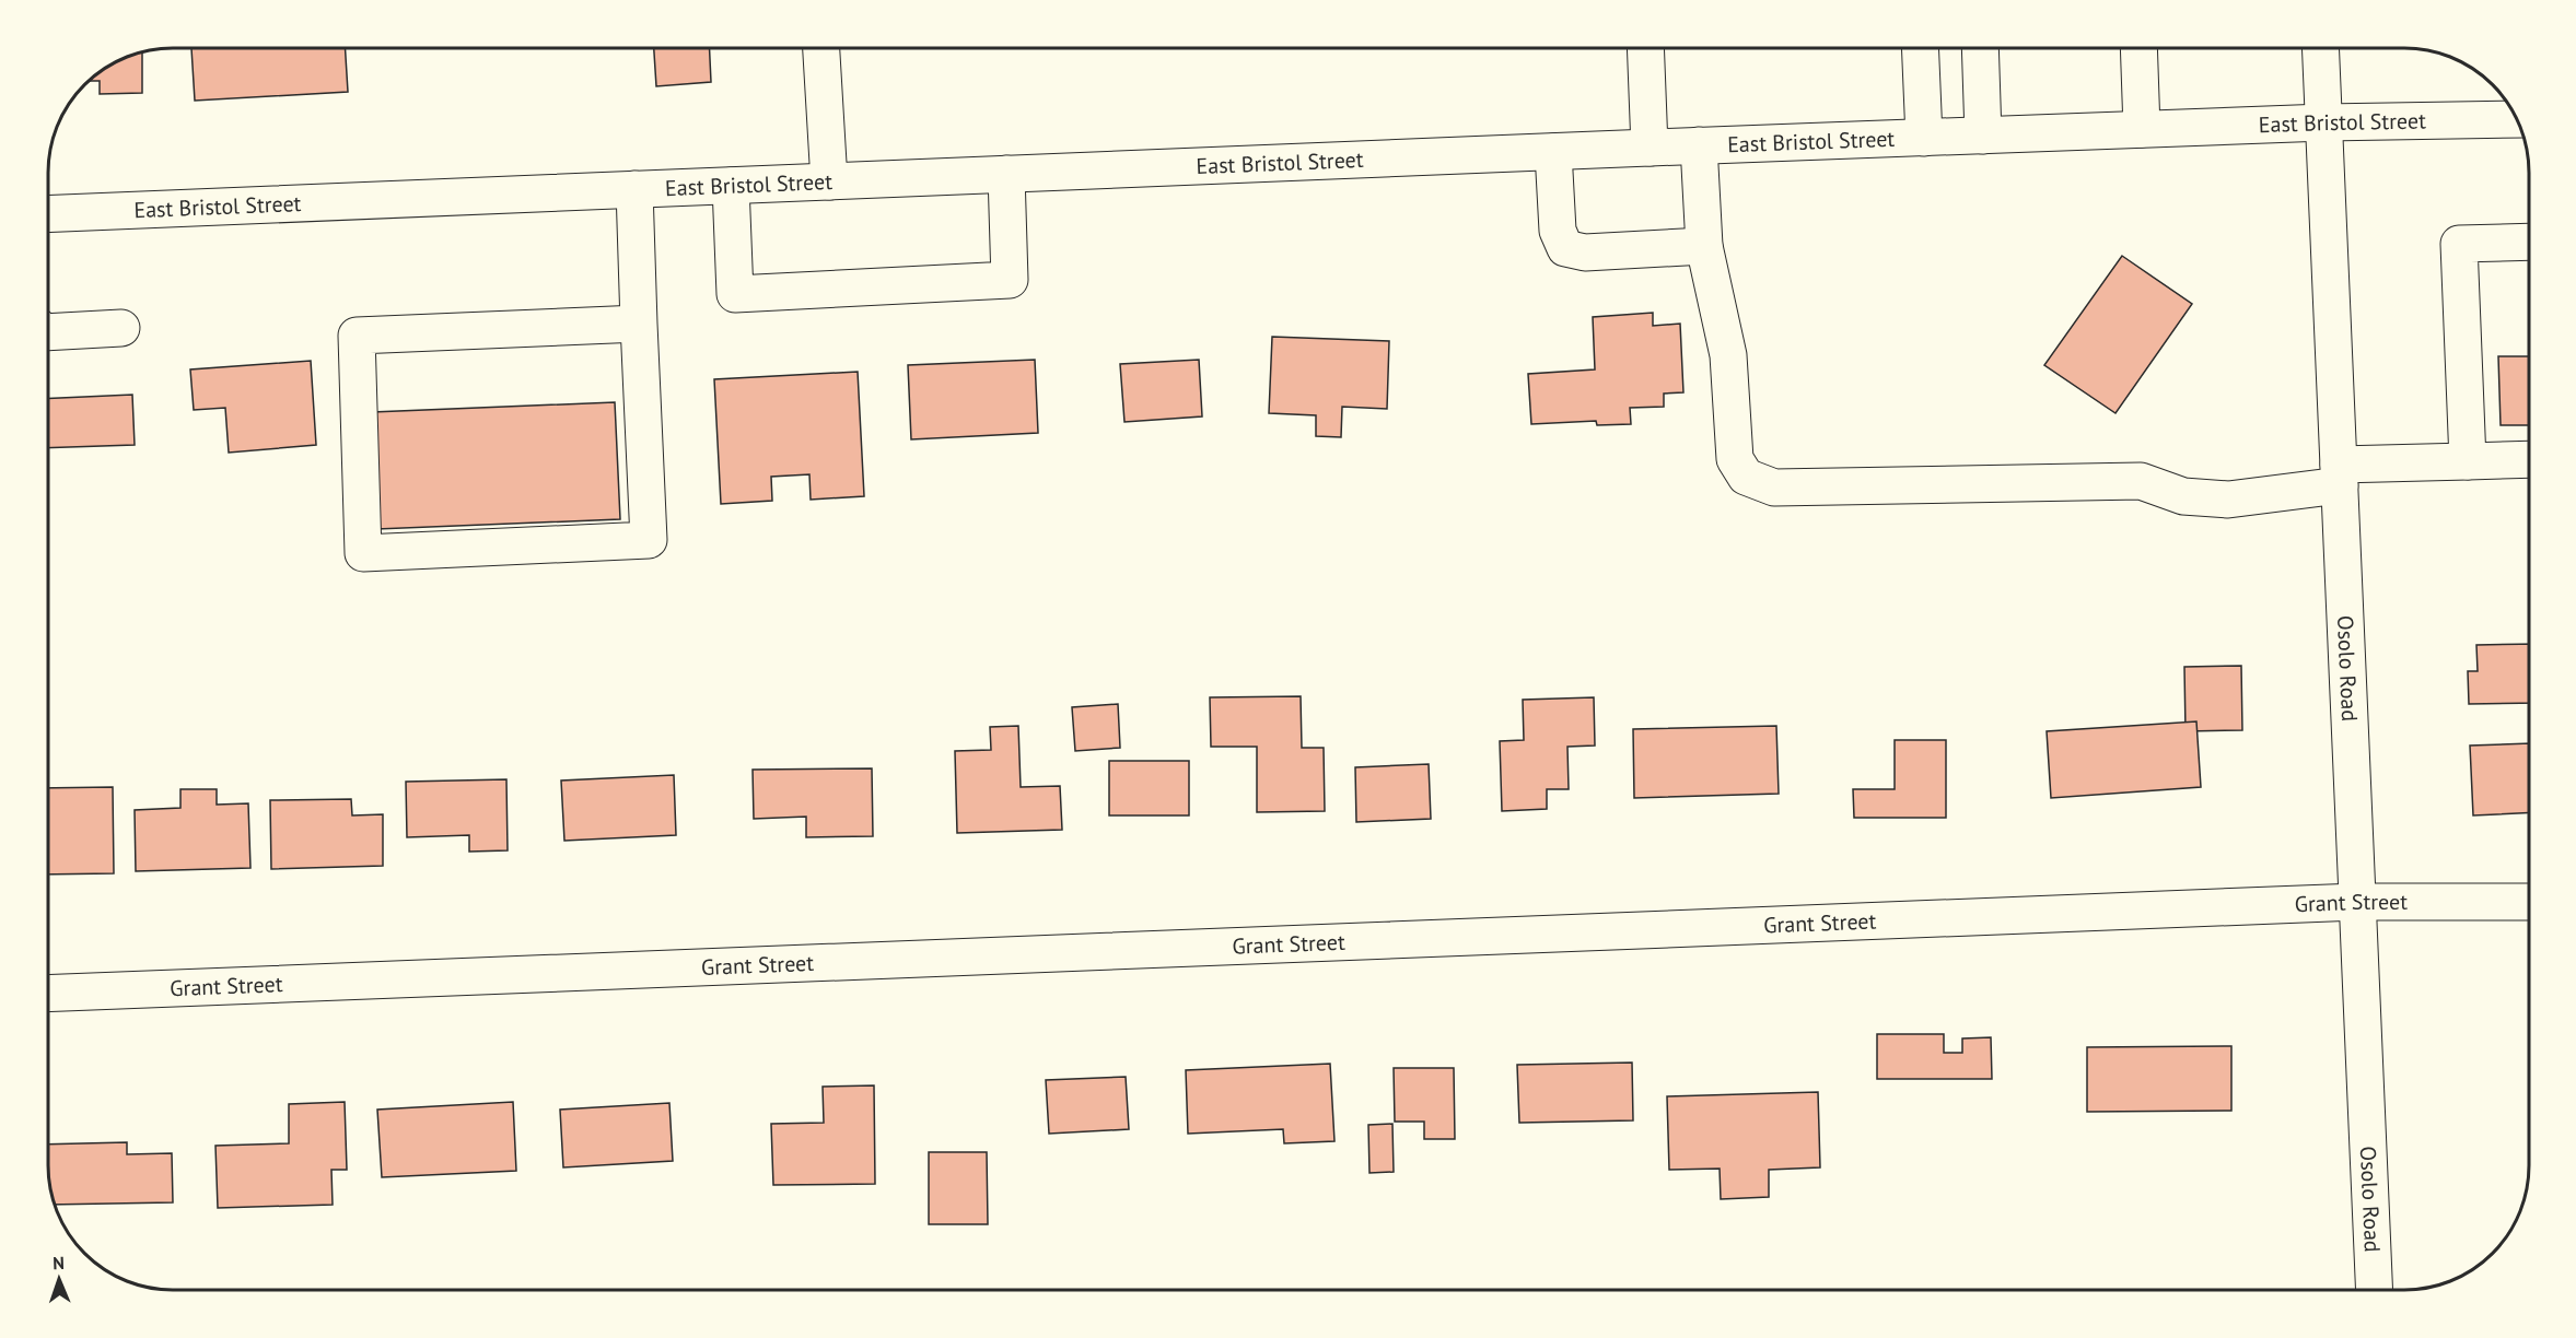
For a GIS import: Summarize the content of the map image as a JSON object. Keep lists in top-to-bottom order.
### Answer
{
  "streets": {
    "street": ["East Bristol Street", "Osolo Road", "Grant Street"]
  },
  "crossings": [
    ["East Bristol Street", "Osolo Road"],
    ["Osolo Road", "Grant Street"]
  ],
  "north": "top"
}
